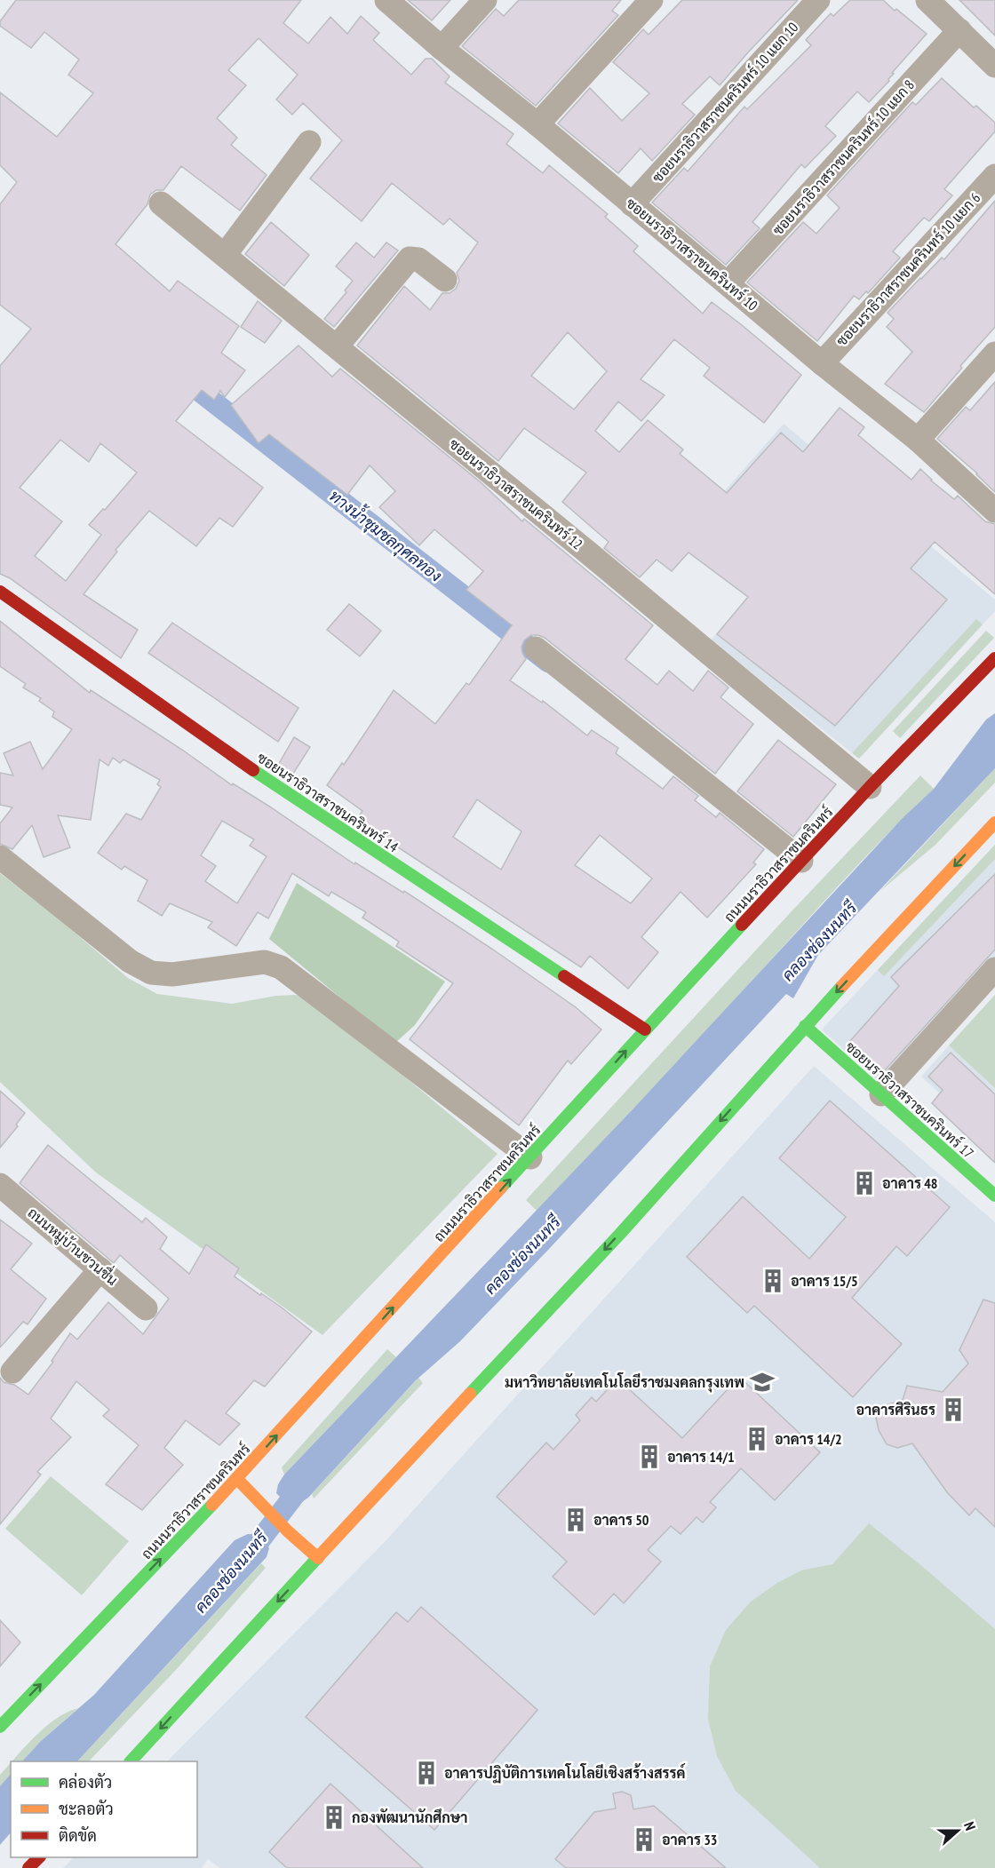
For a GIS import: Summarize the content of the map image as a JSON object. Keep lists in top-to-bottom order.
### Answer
{
  "streets": {
    "main road": ["ซอยนราธิวาสราชนครินทร์ 14", "ถนนนราธิวาสราชนครินทร์", "ซอยนราธิวาสราชนครินทร์ 17"],
    "street": [
      "ซอยนราธิวาสราชนครินทร์ 10 แยก 10",
      "ซอยนราธิวาสราชนครินทร์ 10 แยก 8",
      "ซอยนราธิวาสราชนครินทร์ 10",
      "ซอยนราธิวาสราชนครินทร์ 10 แยก 6",
      "ซอยนราธิวาสราชนครินทร์ 12",
      "ถนนหมู่บ้านชวนชื่น"
    ]
  },
  "crossings": [
    ["ซอยนราธิวาสราชนครินทร์ 10 แยก 10", "ซอยนราธิวาสราชนครินทร์ 10"],
    ["ซอยนราธิวาสราชนครินทร์ 10 แยก 8", "ซอยนราธิวาสราชนครินทร์ 10"],
    ["ซอยนราธิวาสราชนครินทร์ 10", "ซอยนราธิวาสราชนครินทร์ 10 แยก 6"],
    ["ซอยนราธิวาสราชนครินทร์ 12", "ถนนนราธิวาสราชนครินทร์"],
    ["ซอยนราธิวาสราชนครินทร์ 14", "ถนนนราธิวาสราชนครินทร์"]
  ],
  "one_way": ["ถนนนราธิวาสราชนครินทร์"],
  "water": ["ทางน้ำชุมชลกุศลทอง", "คลองช่องนนทรี"],
  "places": {
    "building": [
      "อาคาร 48",
      "อาคาร 15/5",
      "อาคารศิรินธร",
      "อาคาร 14/2",
      "อาคาร 14/1",
      "อาคาร 50",
      "อาคารปฏิบัติการเทคโนโลยีเชิงสร้างสรรค์",
      "กองพัฒนานักศึกษา",
      "อาคาร 33"
    ],
    "school or university": ["มหาวิทยาลัยเทคโนโลยีราชมงคลกรุงเทพ"]
  },
  "legend": ["คล่องตัว", "ชะลอตัว", "ติดขัด"],
  "north": "right"
}
